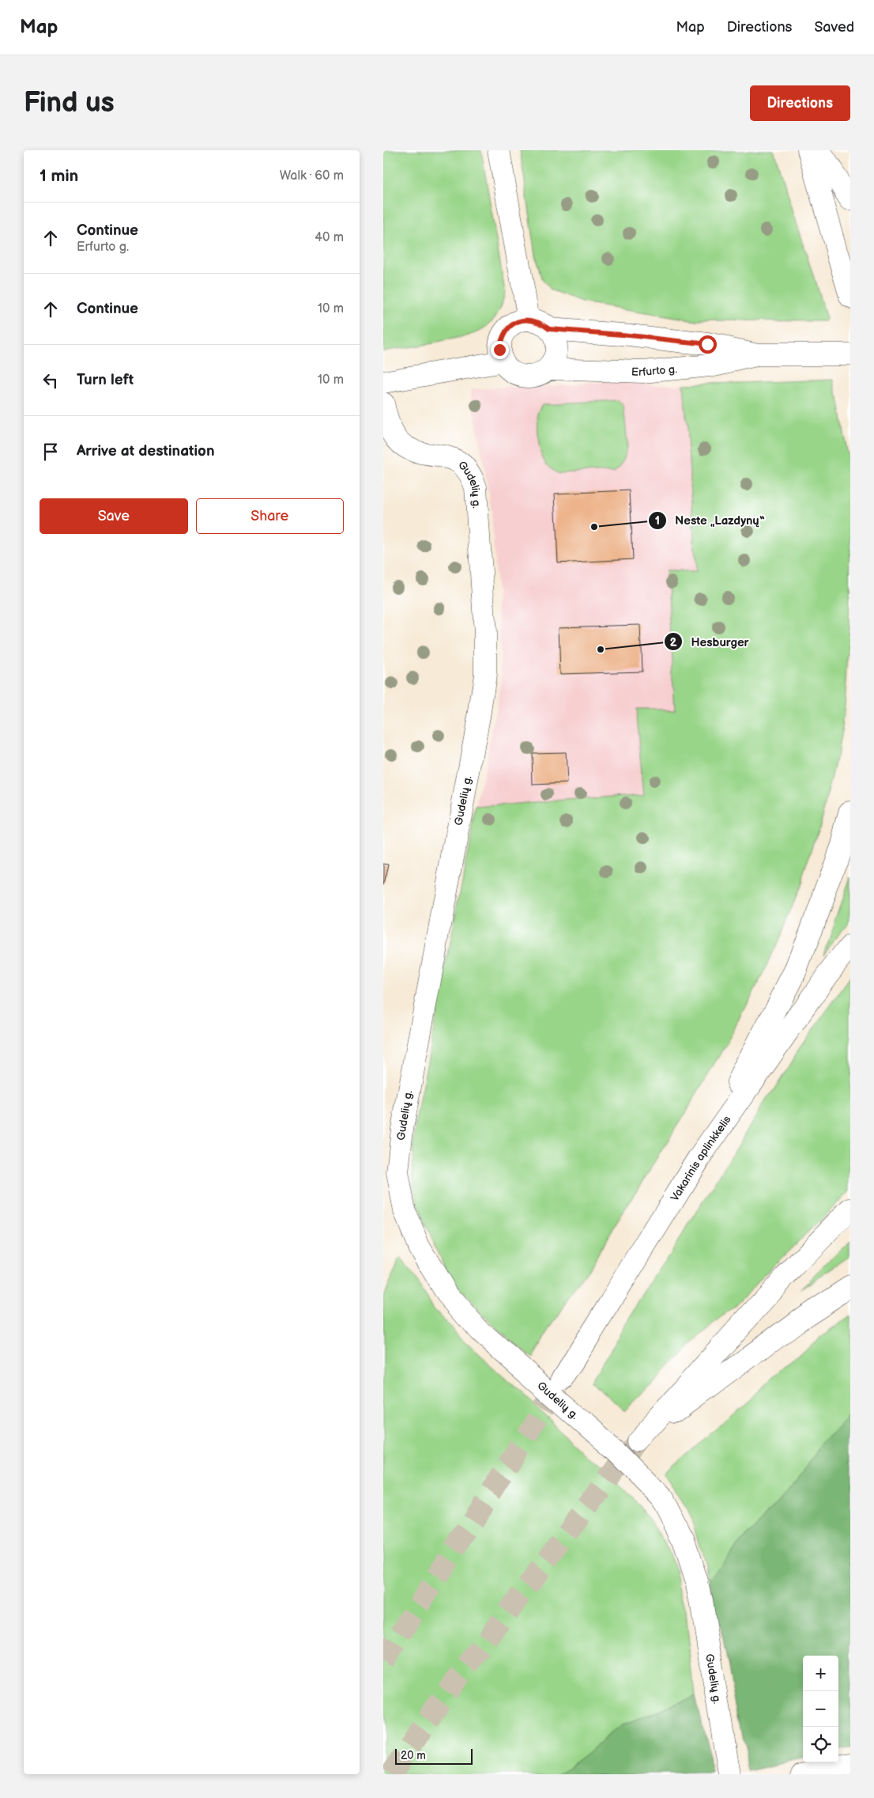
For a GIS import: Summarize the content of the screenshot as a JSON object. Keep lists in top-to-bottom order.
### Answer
{
  "streets": {
    "main road": ["Erfurto g.", "Gudelių g.", "Vakarinis aplinkkelis"]
  },
  "places": ["Neste „Lazdynų“", "Hesburger"],
  "scale_bar": "20 m",
  "page": {
    "header": "Map",
    "nav": ["Map", "Directions", "Saved"],
    "buttons": [
      "Directions",
      ["Save", "Share"]
    ],
    "title": "Find us",
    "heading": ["1 min", "Walk · 60 m"],
    "list": [
      ["Continue", "Erfurto g.", "40 m"],
      ["Continue", "10 m"],
      ["Turn left", "10 m"],
      "Arrive at destination"
    ],
    "map_buttons": ["+", "−"],
    "scale": "20 m"
  }
}
